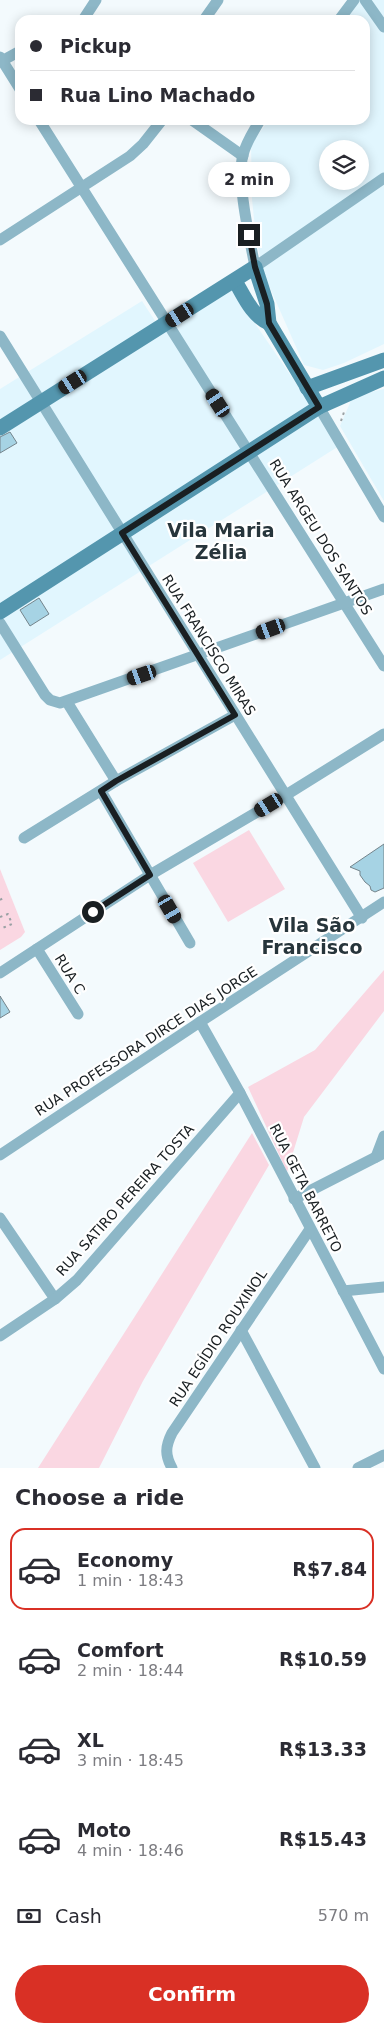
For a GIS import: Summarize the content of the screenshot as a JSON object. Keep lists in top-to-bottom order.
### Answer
{
  "streets": {
    "street": [
      "RUA ARGEU DOS SANTOS",
      "RUA FRANCISCO MIRAS",
      "RUA C",
      "RUA PROFESSORA DIRCE DIAS JORGE",
      "RUA GETA BARRETO",
      "RUA SATIRO PEREIRA TOSTA",
      "RUA EGÍDIO ROUXINOL"
    ]
  },
  "crossings": [
    ["RUA FRANCISCO MIRAS", "RUA PROFESSORA DIRCE DIAS JORGE"],
    ["RUA PROFESSORA DIRCE DIAS JORGE", "RUA GETA BARRETO"],
    ["RUA GETA BARRETO", "RUA SATIRO PEREIRA TOSTA"],
    ["RUA GETA BARRETO", "RUA EGÍDIO ROUXINOL"]
  ],
  "districts": ["Vila Maria Zélia", "Vila São Francisco"],
  "page": {
    "banner": ["Pickup", "Rua Lino Machado"],
    "bubble": "2 min",
    "heading": "Choose a ride",
    "list": [
      {
        "name": "Economy",
        "note": "1 min · 18:43",
        "value": "R$7.84"
      },
      {
        "name": "Comfort",
        "note": "2 min · 18:44",
        "value": "R$10.59"
      },
      {
        "name": "XL",
        "note": "3 min · 18:45",
        "value": "R$13.33"
      },
      {
        "name": "Moto",
        "note": "4 min · 18:46",
        "value": "R$15.43"
      }
    ],
    "pay": ["Cash", "570 m"],
    "buttons": "Confirm"
  }
}
